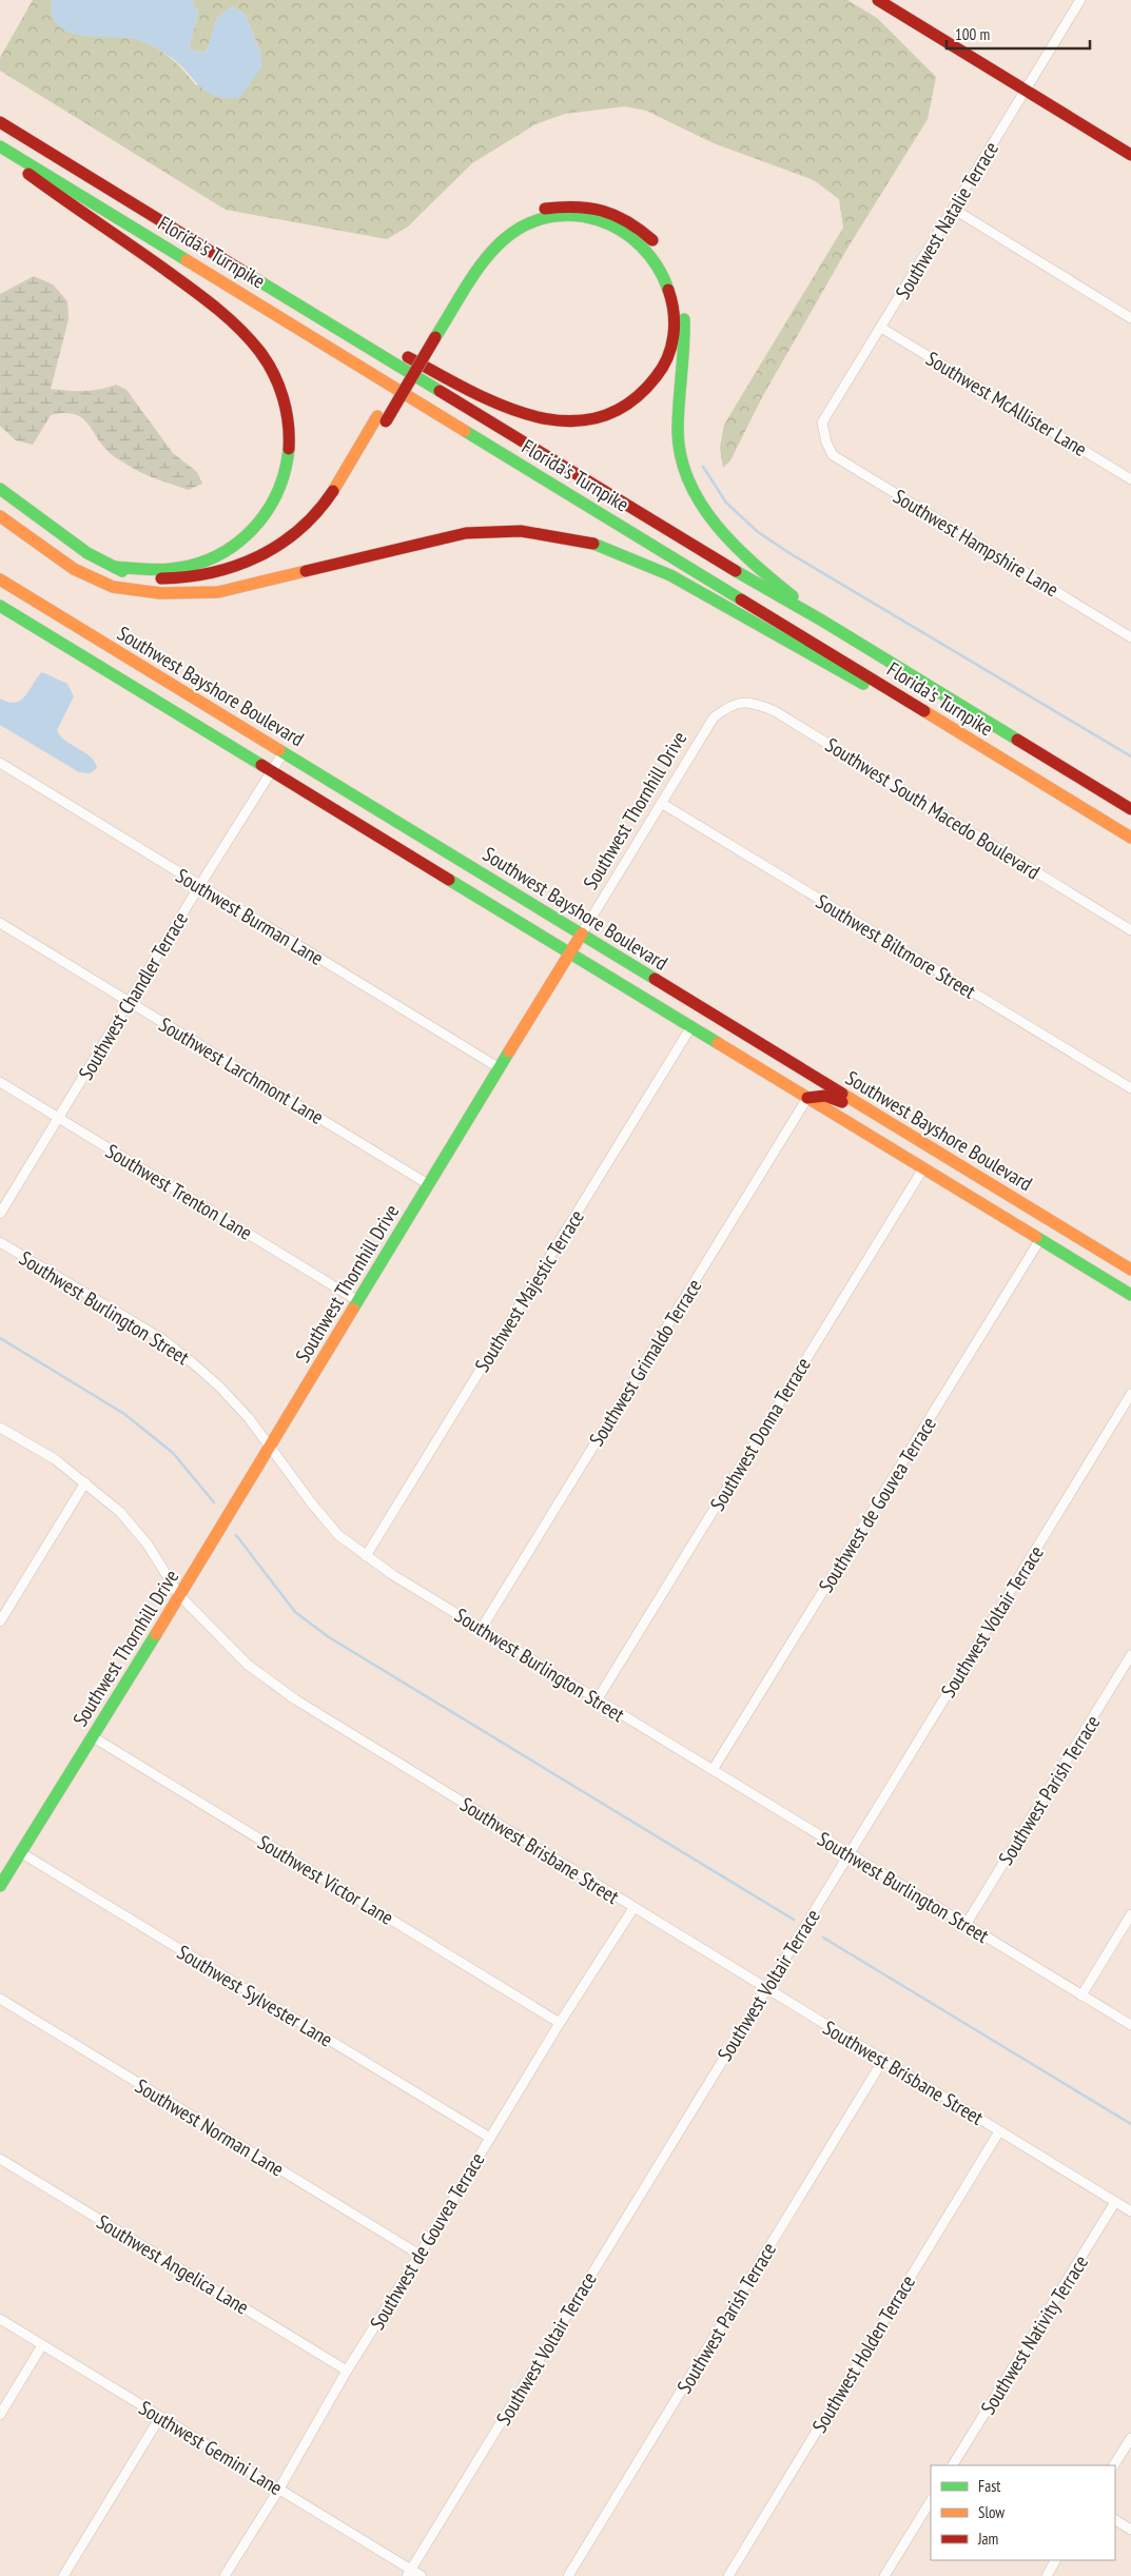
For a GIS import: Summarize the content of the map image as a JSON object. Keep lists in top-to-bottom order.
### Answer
{
  "streets": {
    "main road": ["Florida's Turnpike", "Southwest Bayshore Boulevard", "Southwest Thornhill Drive"],
    "street": [
      "Southwest Natalie Terrace",
      "Southwest McAllister Lane",
      "Southwest Hampshire Lane",
      "Southwest South Macedo Boulevard",
      "Southwest Burman Lane",
      "Southwest Biltmore Street",
      "Southwest Chandler Terrace",
      "Southwest Larchmont Lane",
      "Southwest Trenton Lane",
      "Southwest Majestic Terrace",
      "Southwest Burlington Street",
      "Southwest Grimaldo Terrace",
      "Southwest Donna Terrace",
      "Southwest de Gouvea Terrace",
      "Southwest Voltair Terrace",
      "Southwest Parish Terrace",
      "Southwest Brisbane Street",
      "Southwest Victor Lane",
      "Southwest Sylvester Lane",
      "Southwest Norman Lane",
      "Southwest Angelica Lane",
      "Southwest Nativity Terrace",
      "Southwest Holden Terrace",
      "Southwest Gemini Lane"
    ]
  },
  "crossings": [
    ["Southwest Natalie Terrace", "Southwest McAllister Lane"],
    ["Southwest Natalie Terrace", "Southwest Hampshire Lane"],
    ["Southwest Bayshore Boulevard", "Southwest Thornhill Drive"],
    ["Southwest Bayshore Boulevard", "Southwest Chandler Terrace"],
    ["Southwest Bayshore Boulevard", "Southwest Majestic Terrace"],
    ["Southwest Bayshore Boulevard", "Southwest Grimaldo Terrace"],
    ["Southwest Bayshore Boulevard", "Southwest Donna Terrace"],
    ["Southwest Bayshore Boulevard", "Southwest de Gouvea Terrace"],
    ["Southwest South Macedo Boulevard", "Southwest Thornhill Drive"],
    ["Southwest Thornhill Drive", "Southwest Burman Lane"],
    ["Southwest Thornhill Drive", "Southwest Biltmore Street"],
    ["Southwest Thornhill Drive", "Southwest Larchmont Lane"],
    ["Southwest Thornhill Drive", "Southwest Trenton Lane"],
    ["Southwest Thornhill Drive", "Southwest Burlington Street"],
    ["Southwest Thornhill Drive", "Southwest Brisbane Street"],
    ["Southwest Thornhill Drive", "Southwest Victor Lane"],
    ["Southwest Thornhill Drive", "Southwest Sylvester Lane"],
    ["Southwest Burman Lane", "Southwest Chandler Terrace"],
    ["Southwest Chandler Terrace", "Southwest Larchmont Lane"],
    ["Southwest Chandler Terrace", "Southwest Trenton Lane"],
    ["Southwest Majestic Terrace", "Southwest Burlington Street"],
    ["Southwest Burlington Street", "Southwest Grimaldo Terrace"],
    ["Southwest Burlington Street", "Southwest Donna Terrace"],
    ["Southwest Burlington Street", "Southwest de Gouvea Terrace"],
    ["Southwest Burlington Street", "Southwest Voltair Terrace"],
    ["Southwest Burlington Street", "Southwest Parish Terrace"],
    ["Southwest de Gouvea Terrace", "Southwest Brisbane Street"],
    ["Southwest de Gouvea Terrace", "Southwest Victor Lane"],
    ["Southwest de Gouvea Terrace", "Southwest Sylvester Lane"],
    ["Southwest de Gouvea Terrace", "Southwest Norman Lane"],
    ["Southwest de Gouvea Terrace", "Southwest Angelica Lane"],
    ["Southwest de Gouvea Terrace", "Southwest Gemini Lane"],
    ["Southwest Voltair Terrace", "Southwest Brisbane Street"],
    ["Southwest Voltair Terrace", "Southwest Gemini Lane"],
    ["Southwest Parish Terrace", "Southwest Brisbane Street"],
    ["Southwest Brisbane Street", "Southwest Nativity Terrace"],
    ["Southwest Brisbane Street", "Southwest Holden Terrace"]
  ],
  "legend": ["Fast", "Slow", "Jam"],
  "scale_bar": "100 m"
}
